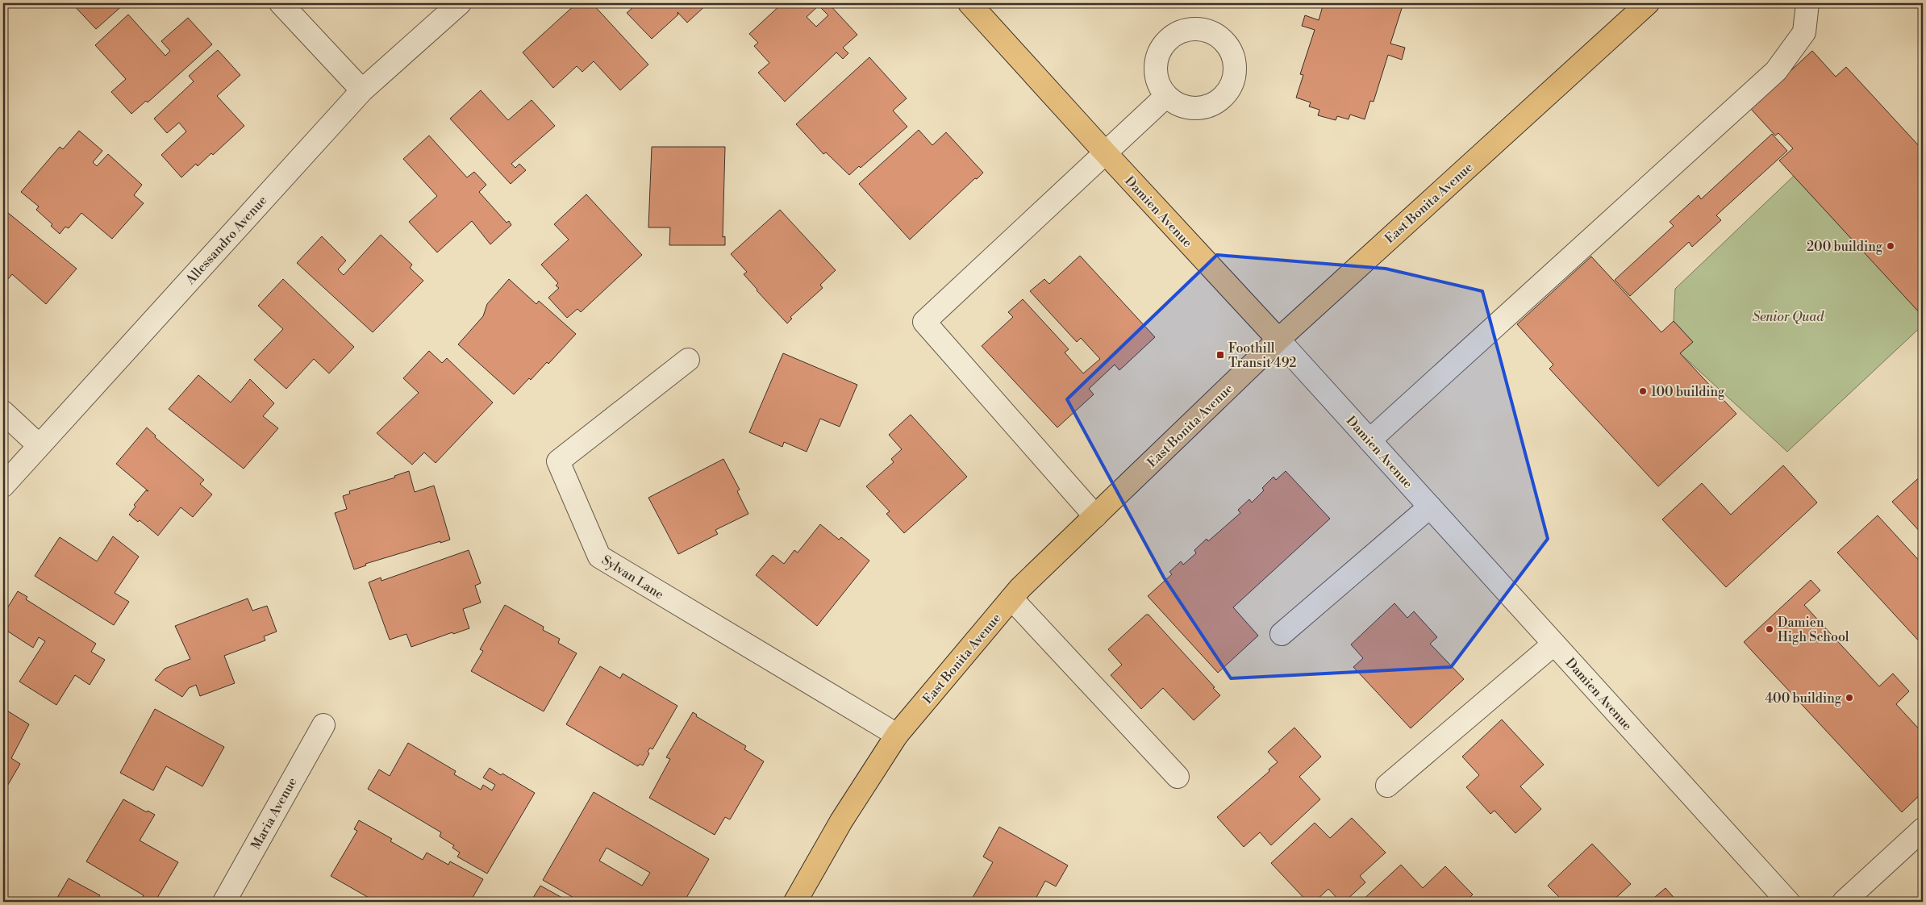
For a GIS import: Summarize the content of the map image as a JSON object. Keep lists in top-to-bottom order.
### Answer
{
  "streets": {
    "main road": ["East Bonita Avenue", "Damien Avenue"],
    "street": ["Allessandro Avenue", "Sylvan Lane", "Maria Avenue"]
  },
  "crossings": [
    ["East Bonita Avenue", "Damien Avenue"],
    ["East Bonita Avenue", "Sylvan Lane"]
  ],
  "parks": ["Senior Quad"],
  "places": {
    "other": [
      "200 building",
      "100 building",
      "Damien High School",
      "400 building"
    ],
    "transit": ["Foothill Transit 492"]
  }
}
